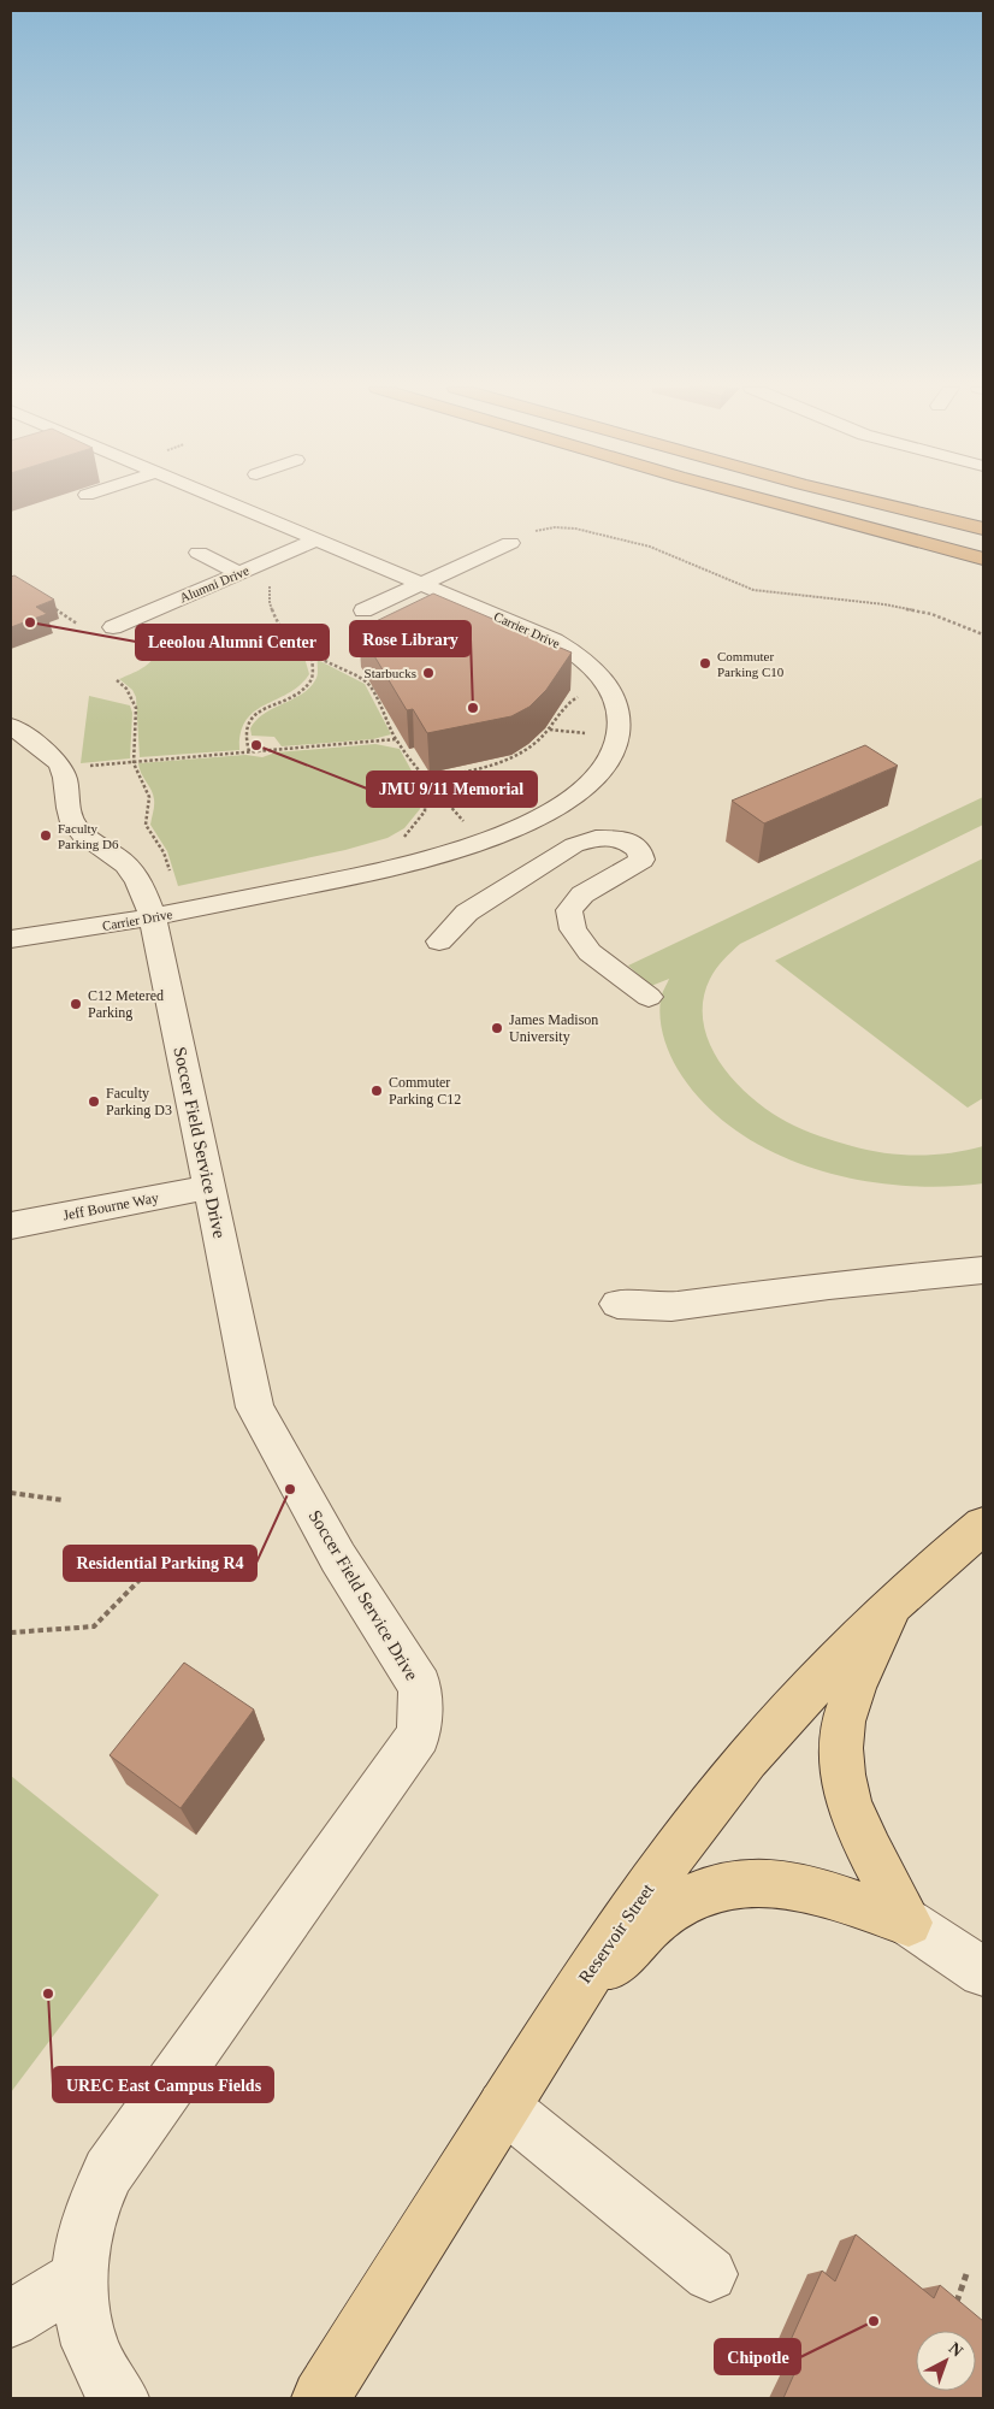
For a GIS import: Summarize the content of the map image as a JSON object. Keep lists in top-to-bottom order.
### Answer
{
  "streets": {
    "main road": ["Reservoir Street"],
    "street": [
      "Alumni Drive",
      "Carrier Drive",
      "Soccer Field Service Drive",
      "Jeff Bourne Way"
    ]
  },
  "crossings": [
    ["Alumni Drive", "Carrier Drive"],
    ["Carrier Drive", "Soccer Field Service Drive"],
    ["Soccer Field Service Drive", "Jeff Bourne Way"]
  ],
  "places": [
    "Leeolou Alumni Center",
    "Commuter Parking C10",
    "Starbucks",
    "Rose Library",
    "JMU 9/11 Memorial",
    "Faculty Parking D6",
    "C12 Metered Parking",
    "James Madison University",
    "Commuter Parking C12",
    "Faculty Parking D3",
    "Residential Parking R4",
    "UREC East Campus Fields",
    "Chipotle"
  ],
  "north": "top right"
}
